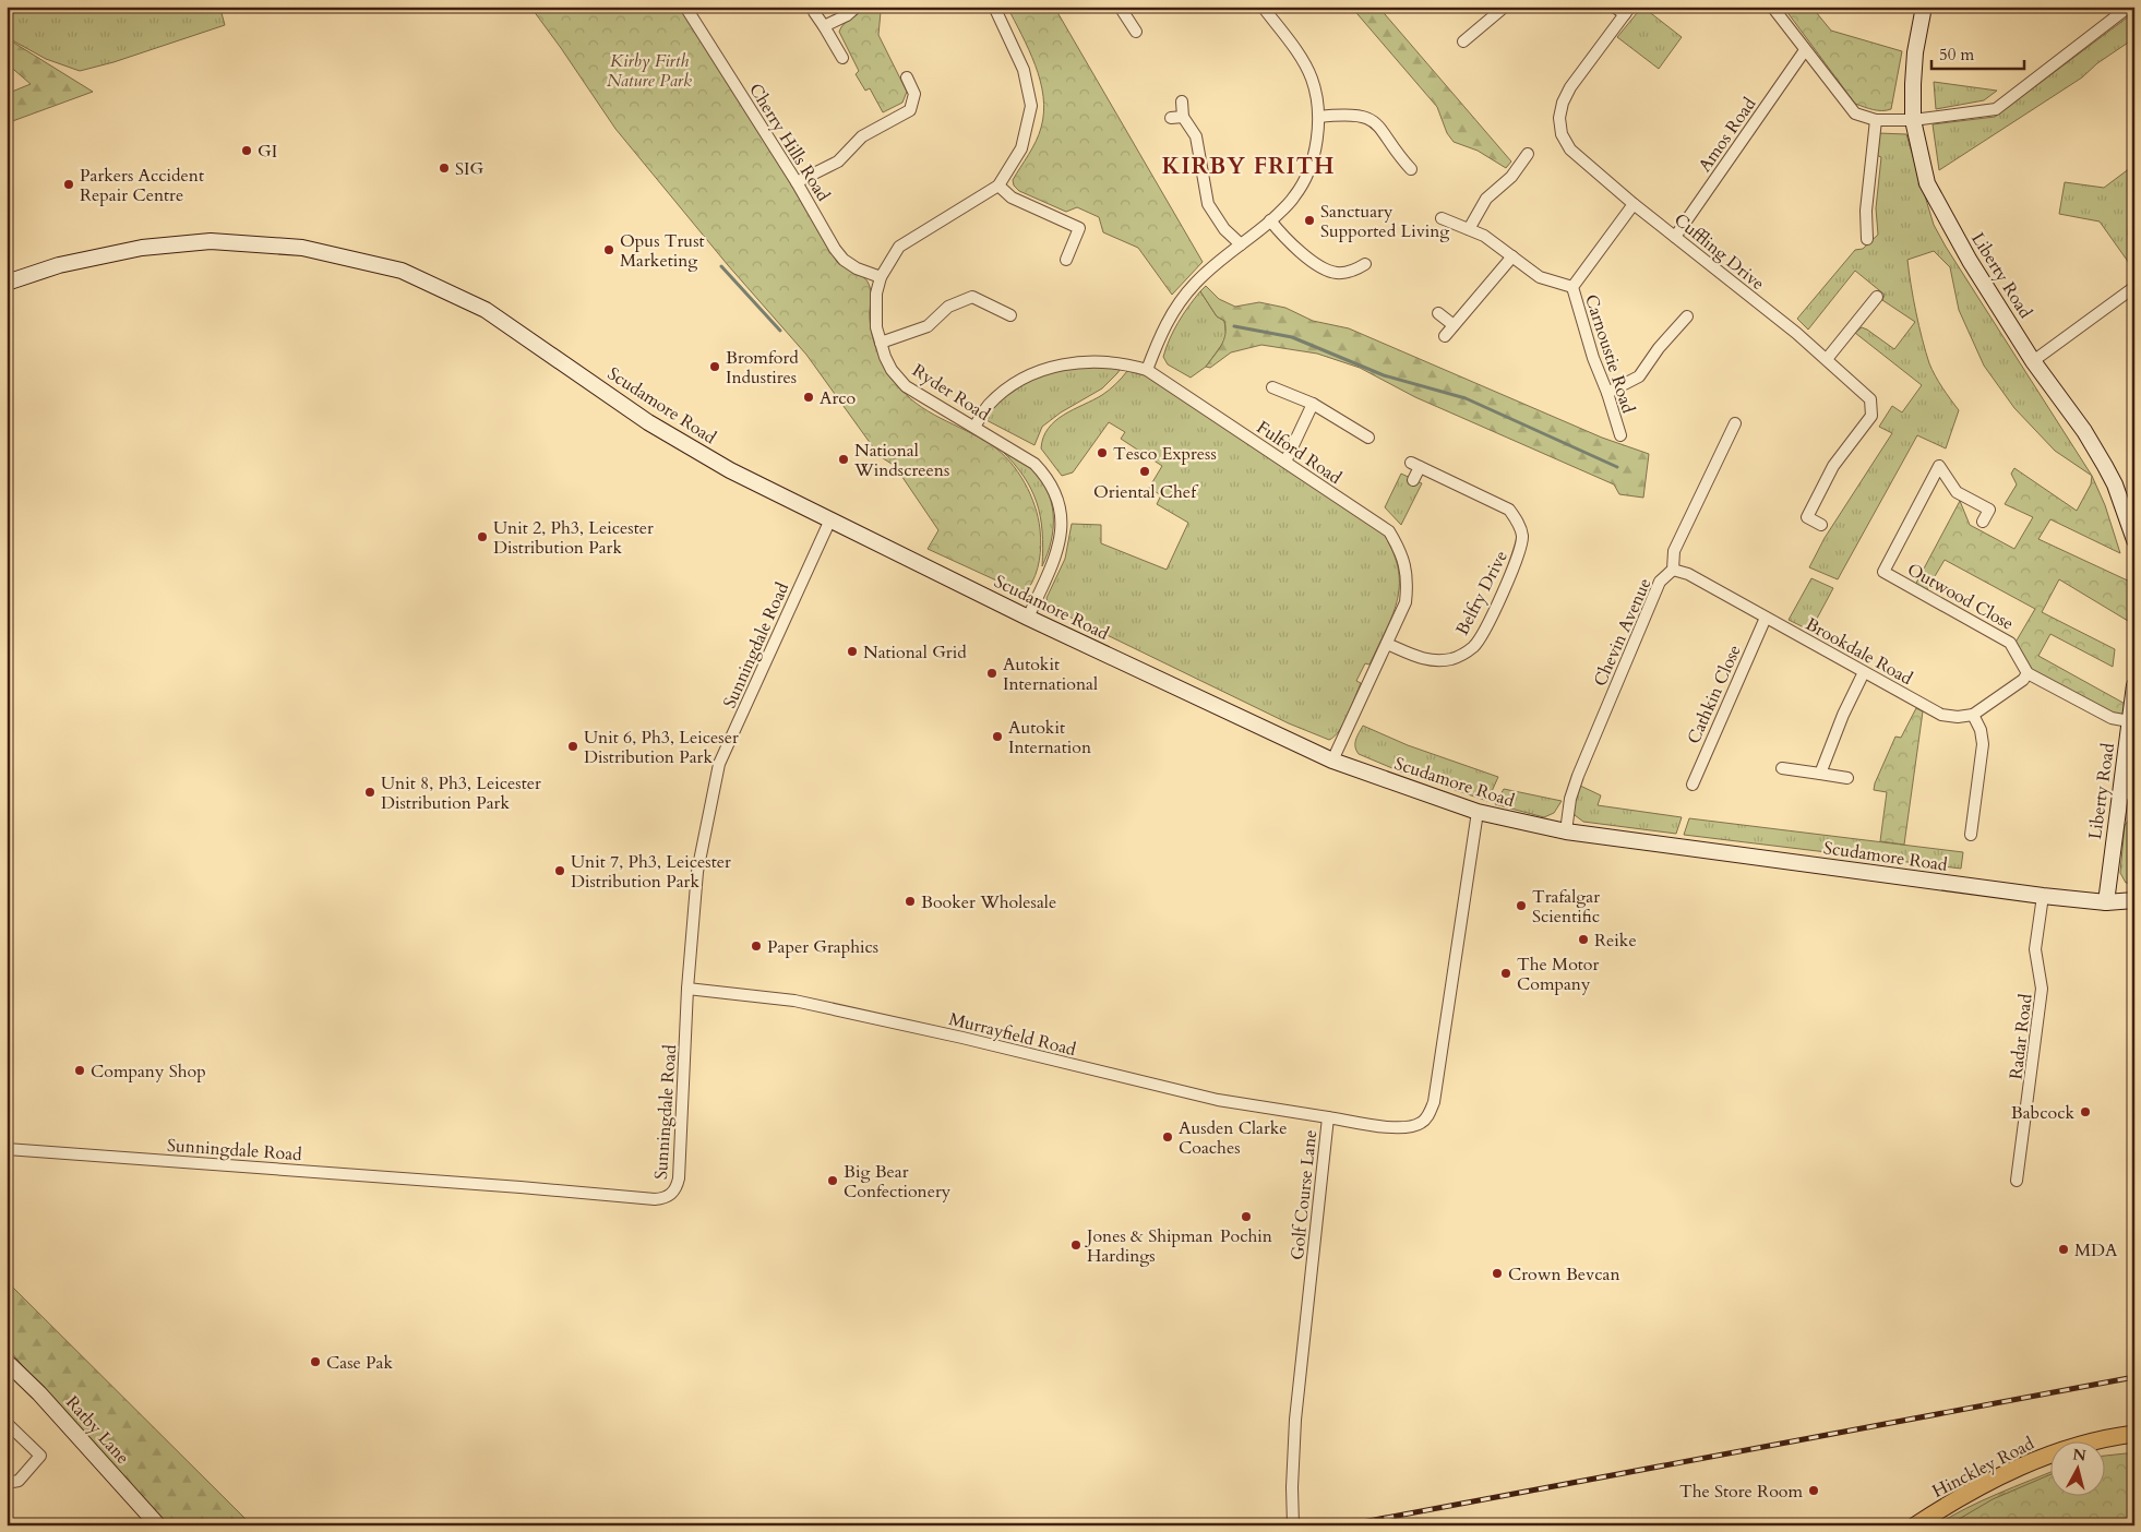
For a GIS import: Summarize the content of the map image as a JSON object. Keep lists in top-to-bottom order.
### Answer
{
  "streets": {
    "main road": ["Hinckley Road"],
    "street": [
      "Amos Road",
      "Cherry Hills Road",
      "Cuffling Drive",
      "Liberty Road",
      "Carnoustie Road",
      "Ryder Road",
      "Scudamore Road",
      "Fulford Road",
      "Belfry Drive",
      "Outwood Close",
      "Chevin Avenue",
      "Sunningdale Road",
      "Brookdale Road",
      "Cathkin Close",
      "Murrayfield Road",
      "Radar Road",
      "Golf Course Lane",
      "Ratby Lane"
    ]
  },
  "crossings": [
    ["Amos Road", "Cuffling Drive"],
    ["Cherry Hills Road", "Ryder Road"],
    ["Cuffling Drive", "Carnoustie Road"],
    ["Liberty Road", "Scudamore Road"],
    ["Ryder Road", "Scudamore Road"],
    ["Ryder Road", "Fulford Road"],
    ["Scudamore Road", "Fulford Road"],
    ["Scudamore Road", "Chevin Avenue"],
    ["Scudamore Road", "Sunningdale Road"],
    ["Scudamore Road", "Radar Road"],
    ["Scudamore Road", "Golf Course Lane"],
    ["Fulford Road", "Belfry Drive"],
    ["Chevin Avenue", "Brookdale Road"],
    ["Sunningdale Road", "Murrayfield Road"],
    ["Brookdale Road", "Cathkin Close"],
    ["Murrayfield Road", "Golf Course Lane"]
  ],
  "districts": ["KIRBY FRITH"],
  "parks": ["Kirby Firth Nature Park"],
  "places": [
    "GI",
    "SIG",
    "Parkers Accident Repair Centre",
    "Sanctuary Supported Living",
    "Opus Trust Marketing",
    "Bromford Industires",
    "Arco",
    "Tesco Express",
    "National Windscreens",
    "Oriental Chef",
    "Unit 2, Ph3, Leicester Distribution Park",
    "National Grid",
    "Autokit International",
    "Autokit Internation",
    "Unit 6, Ph3, Leiceser Distribution Park",
    "Unit 8, Ph3, Leicester Distribution Park",
    "Unit 7, Ph3, Leicester Distribution Park",
    "Booker Wholesale",
    "Trafalgar Scientific",
    "Reike",
    "Paper Graphics",
    "The Motor Company",
    "Company Shop",
    "Babcock",
    "Ausden Clarke Coaches",
    "Big Bear Confectionery",
    "Pochin",
    "Jones & Shipman Hardings",
    "MDA",
    "Crown Bevcan",
    "Case Pak",
    "The Store Room"
  ],
  "scale_bar": "50 m",
  "north": "top"
}
